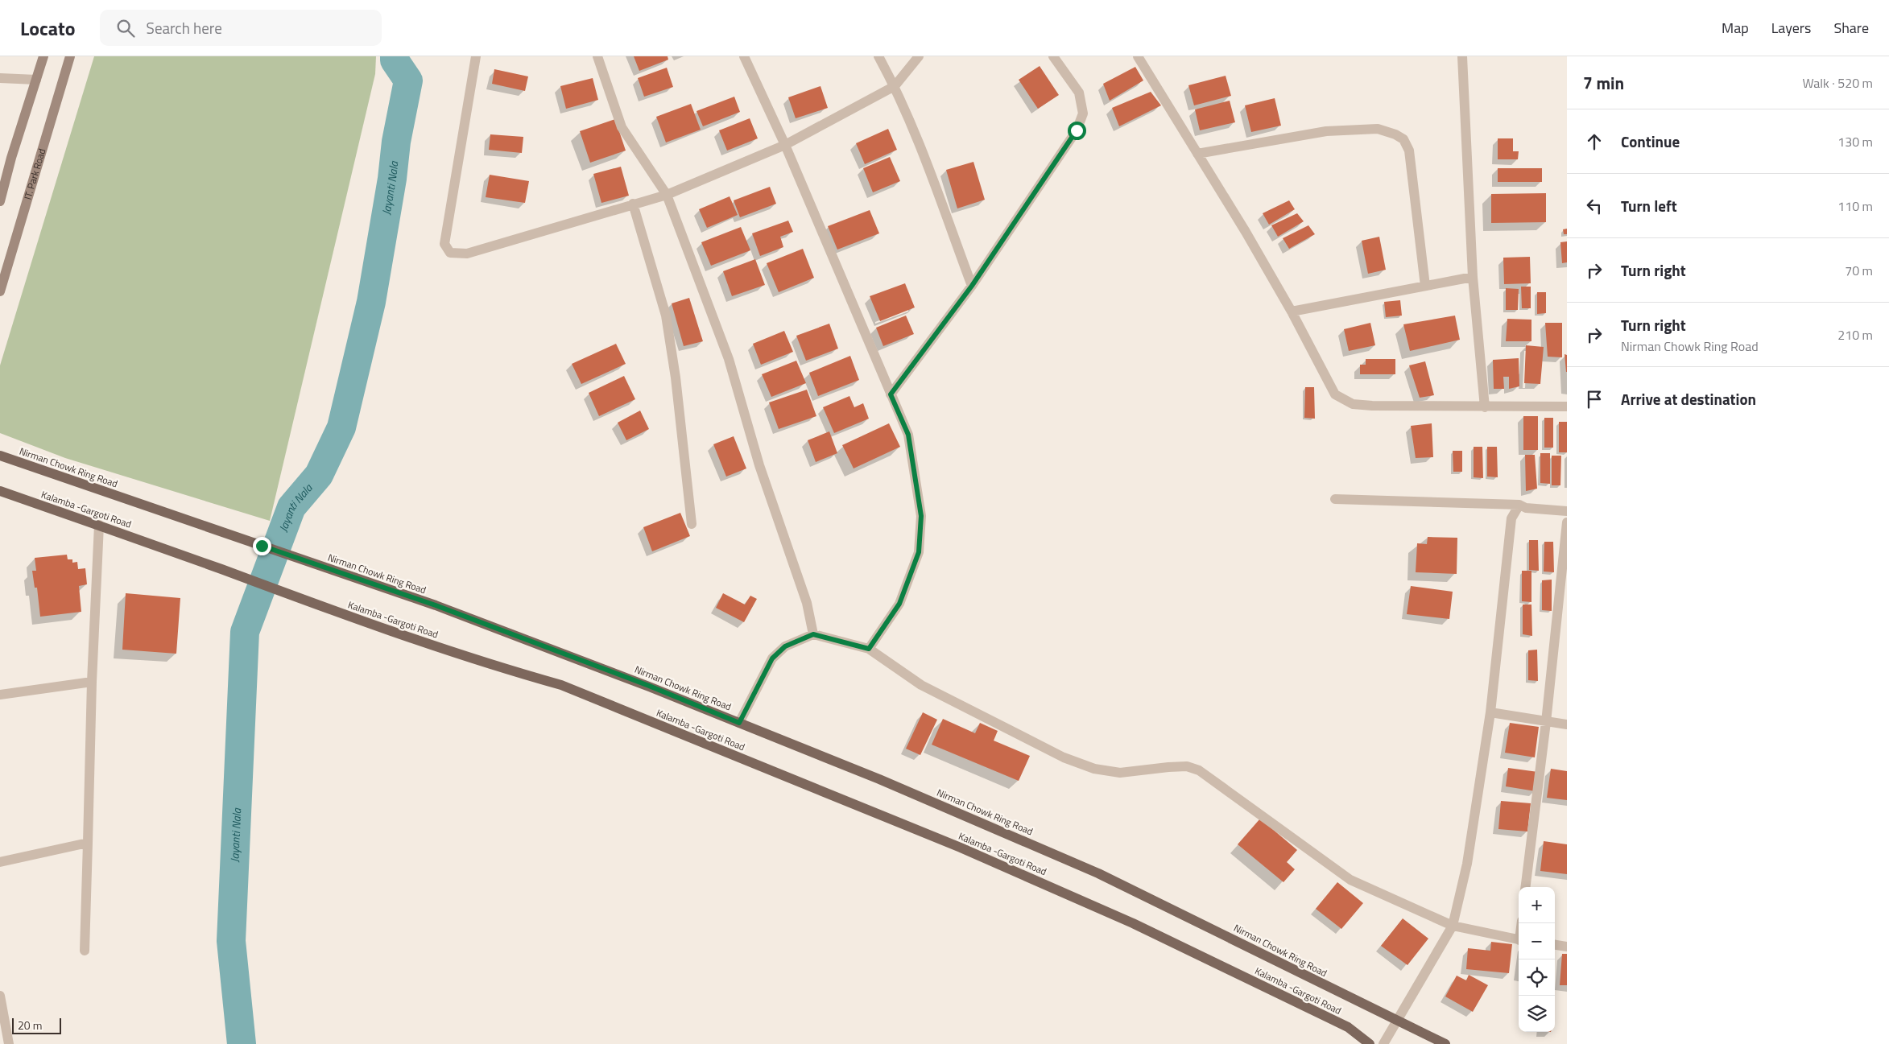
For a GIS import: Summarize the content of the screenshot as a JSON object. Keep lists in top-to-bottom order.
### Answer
{
  "streets": {
    "main road": ["IT. Park Road", "Nirman Chowk Ring Road", "Kalamba -Gargoti Road"]
  },
  "water": ["Jayanti Nala"],
  "scale_bar": "20 m",
  "page": {
    "header": "Locato",
    "search": "Search here",
    "nav": ["Map", "Layers", "Share"],
    "heading": ["7 min", "Walk · 520 m"],
    "list": [
      ["Continue", "130 m"],
      ["Turn left", "110 m"],
      ["Turn right", "70 m"],
      ["Turn right", "Nirman Chowk Ring Road", "210 m"],
      "Arrive at destination"
    ],
    "map_buttons": ["+", "−"],
    "scale": "20 m"
  }
}
